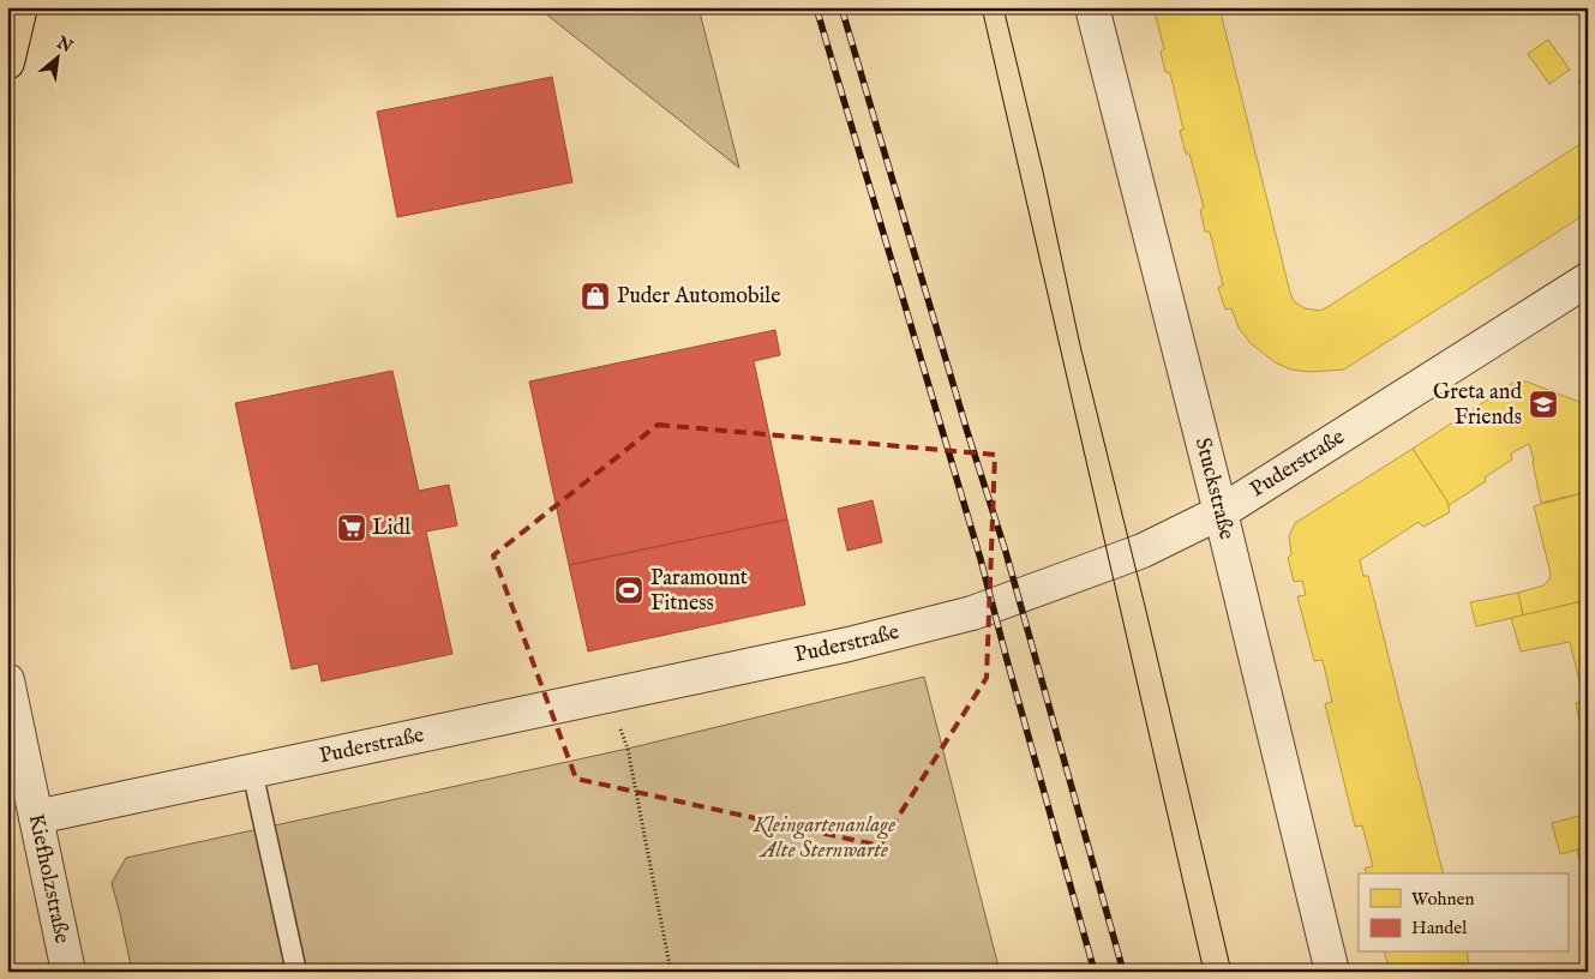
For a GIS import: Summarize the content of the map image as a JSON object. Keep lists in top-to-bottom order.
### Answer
{
  "streets": {
    "street": ["Puderstraße", "Stuckstraße", "Kiefholzstraße"]
  },
  "crossings": [
    ["Puderstraße", "Stuckstraße"],
    ["Puderstraße", "Kiefholzstraße"]
  ],
  "parks": ["Kleingartenanlage Alte Sternwarte"],
  "places": {
    "shop": ["Puder Automobile"],
    "school or university": ["Greta and Friends"],
    "supermarket": ["Lidl"],
    "sports": ["Paramount Fitness"]
  },
  "legend": ["Wohnen", "Handel"],
  "north": "top right"
}
